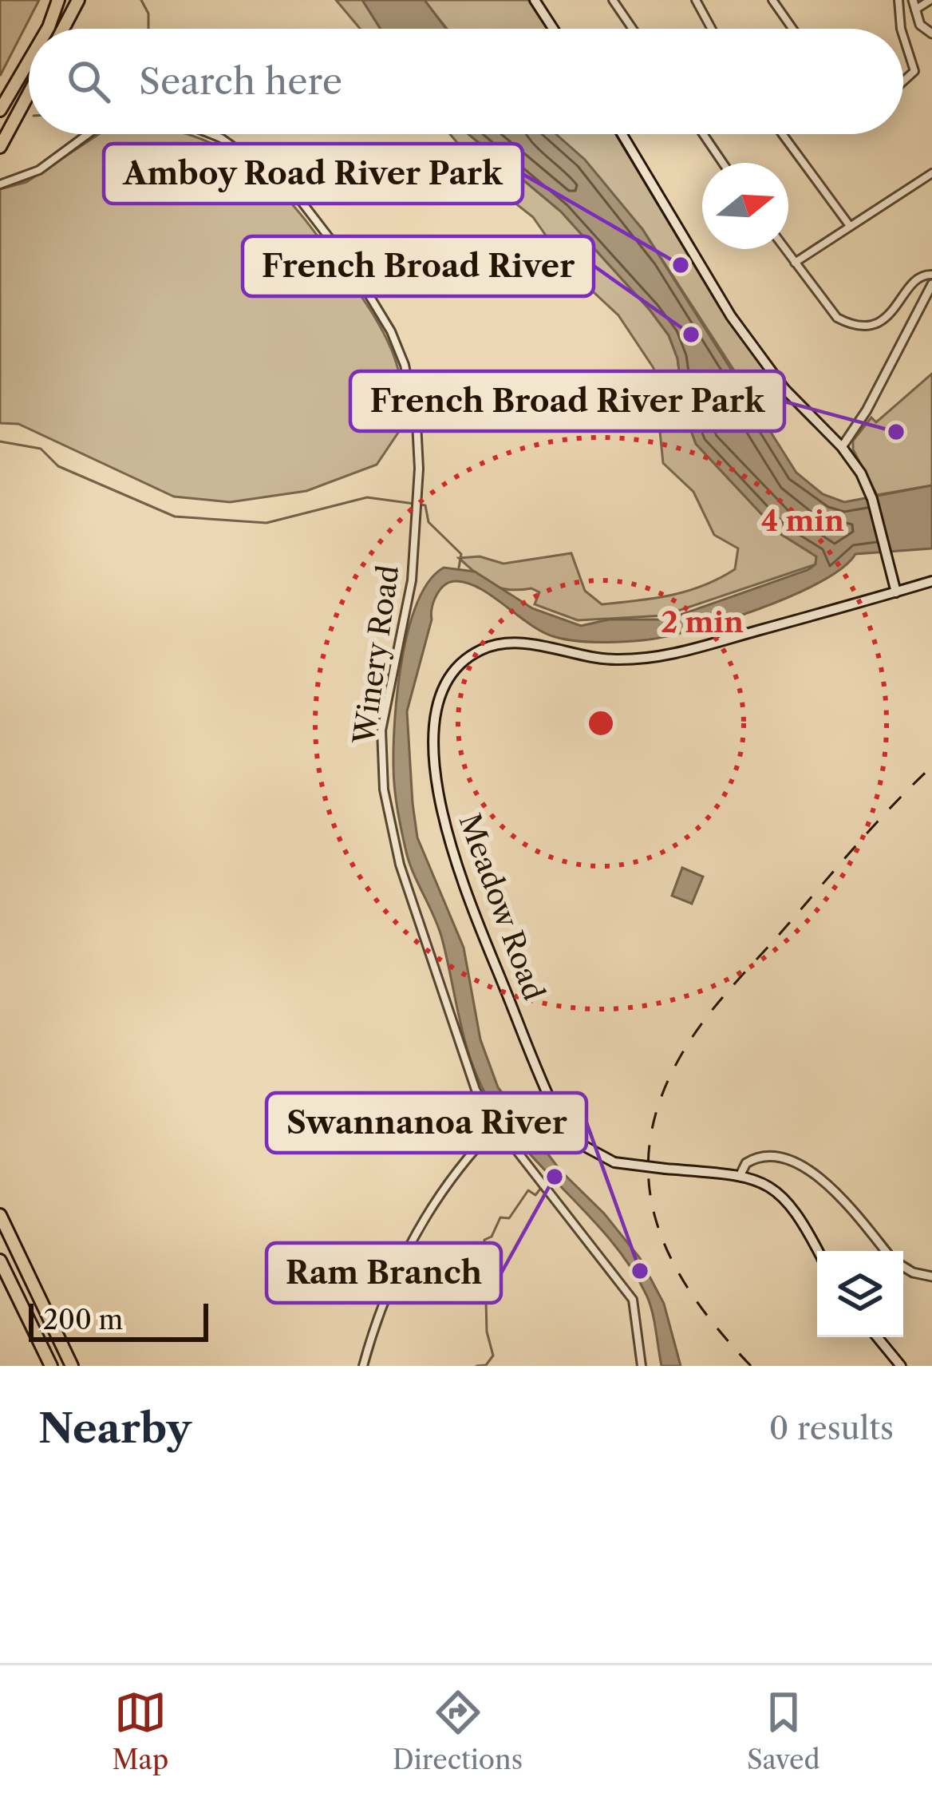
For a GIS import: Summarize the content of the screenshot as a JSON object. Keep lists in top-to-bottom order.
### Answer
{
  "streets": {
    "main road": ["Meadow Road"],
    "street": ["Winery Road"]
  },
  "places": [
    "Amboy Road River Park",
    "French Broad River",
    "French Broad River Park",
    "Ram Branch",
    "Swannanoa River"
  ],
  "scale_bar": "200 m",
  "north": "right",
  "page": {
    "search": "Search here",
    "scale": "200 m",
    "heading": ["Nearby", "0 results"],
    "nav": ["Map", "Directions", "Saved"]
  },
  "rings": ["4 min", "2 min"]
}
